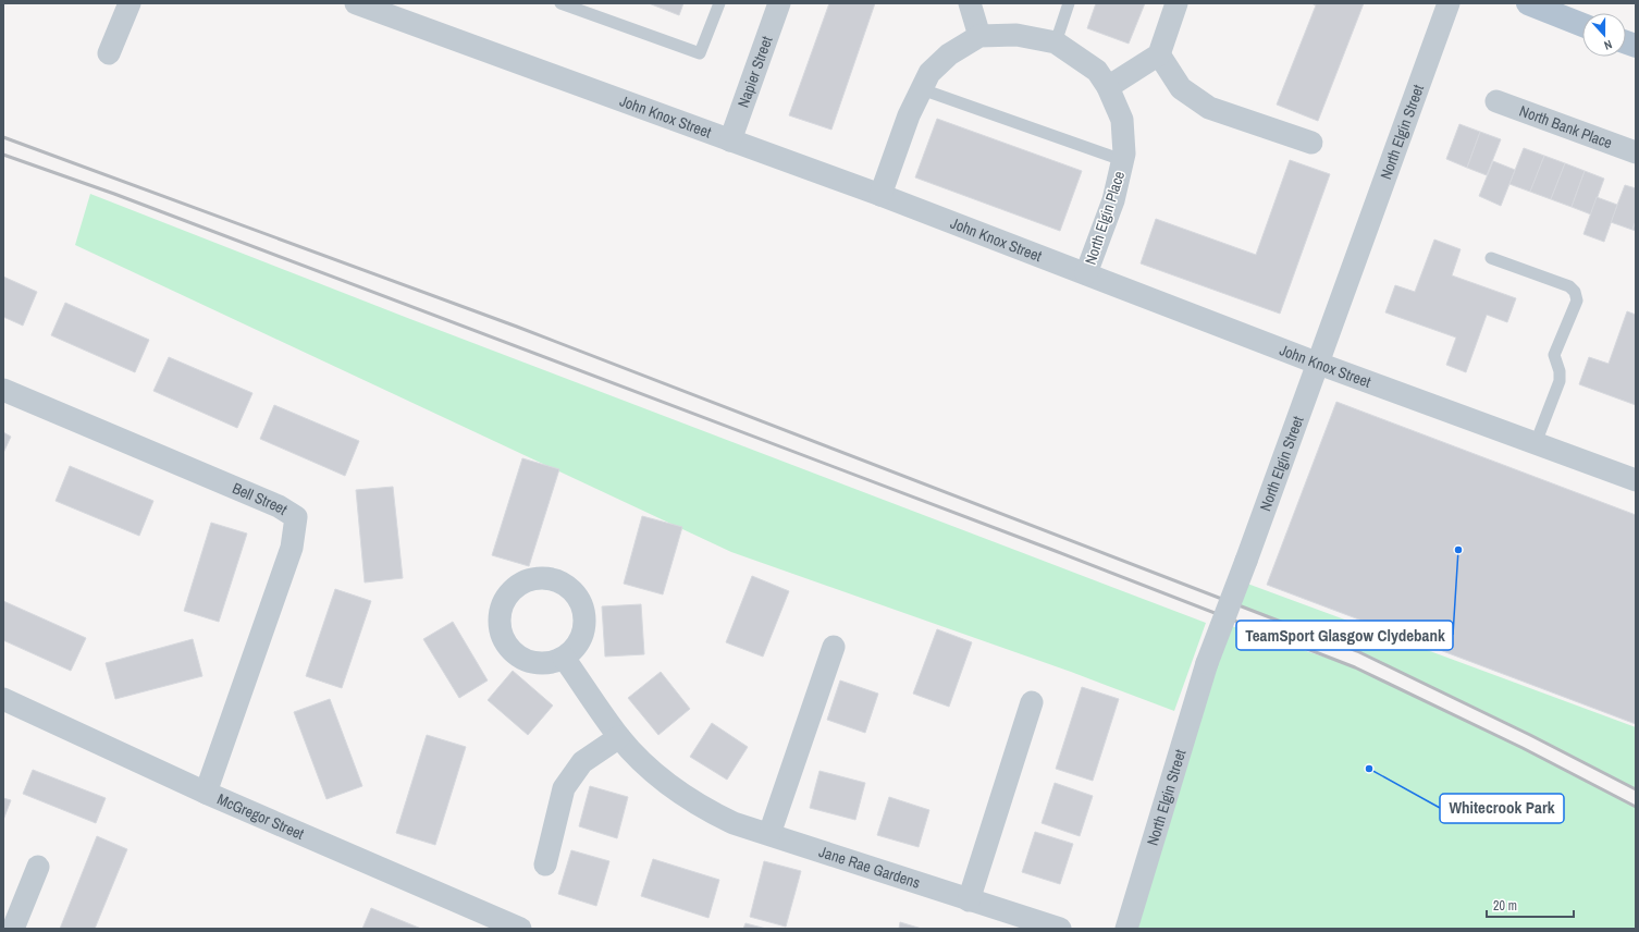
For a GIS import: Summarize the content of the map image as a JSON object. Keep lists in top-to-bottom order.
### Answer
{
  "streets": {
    "street": [
      "Napier Street",
      "John Knox Street",
      "North Bank Place",
      "North Elgin Street",
      "North Elgin Place",
      "Bell Street",
      "McGregor Street",
      "Jane Rae Gardens"
    ]
  },
  "crossings": [
    ["Napier Street", "John Knox Street"],
    ["John Knox Street", "North Elgin Street"],
    ["John Knox Street", "North Elgin Place"],
    ["Bell Street", "McGregor Street"]
  ],
  "places": ["TeamSport Glasgow Clydebank", "Whitecrook Park"],
  "scale_bar": "20 m",
  "north": "bottom"
}
